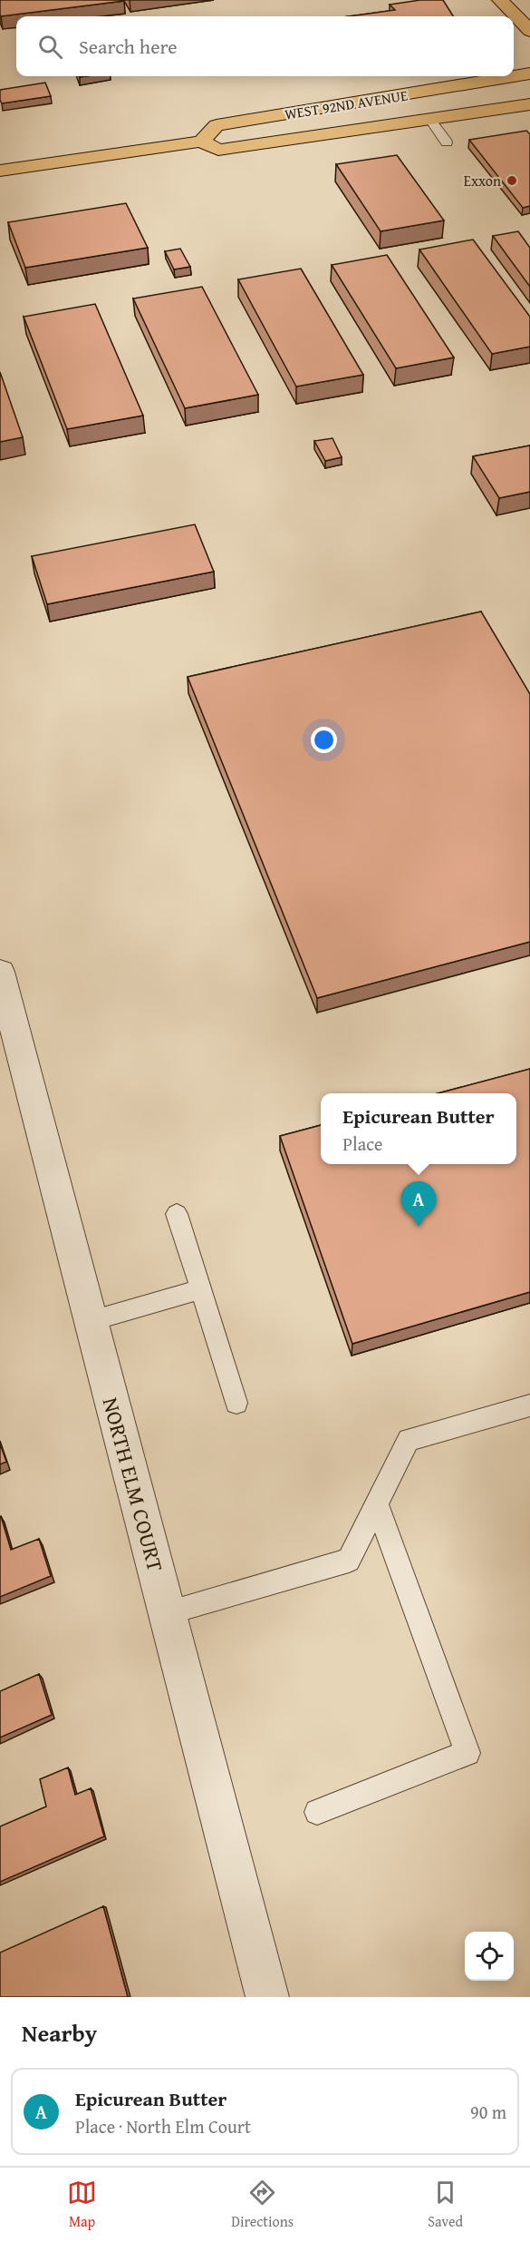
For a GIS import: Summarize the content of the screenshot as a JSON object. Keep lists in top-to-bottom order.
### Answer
{
  "streets": {
    "main road": ["WEST 92ND AVENUE"],
    "street": ["NORTH ELM COURT"]
  },
  "places": ["Exxon"],
  "page": {
    "search": "Search here",
    "popup": ["Epicurean Butter", "Place"],
    "pins": "A",
    "heading": "Nearby",
    "list": [
      {
        "mark": "A",
        "name": "Epicurean Butter",
        "note": "Place · North Elm Court",
        "value": "90 m"
      }
    ],
    "nav": ["Map", "Directions", "Saved"]
  }
}
